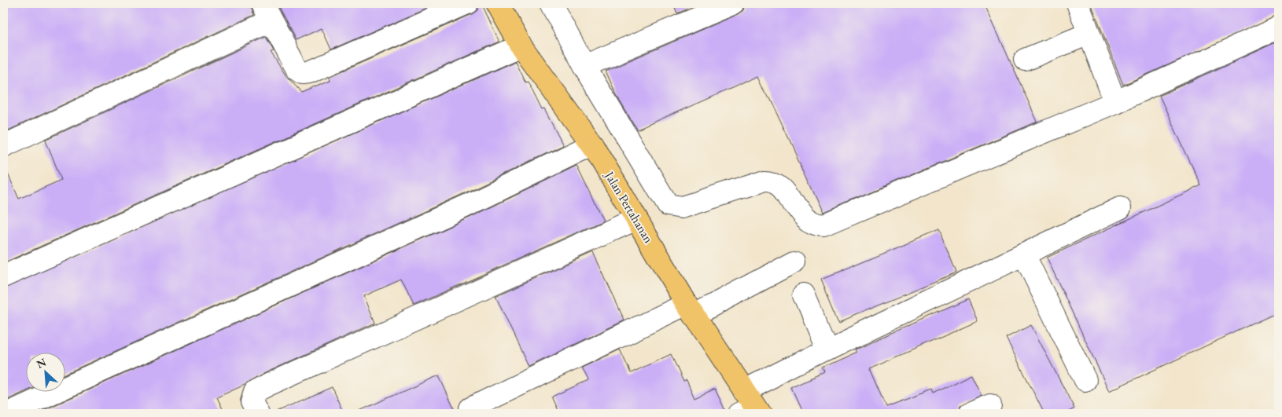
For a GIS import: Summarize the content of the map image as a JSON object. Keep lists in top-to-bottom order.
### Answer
{
  "streets": {
    "main road": ["Jalan Pertahanan"]
  },
  "north": "top left"
}
